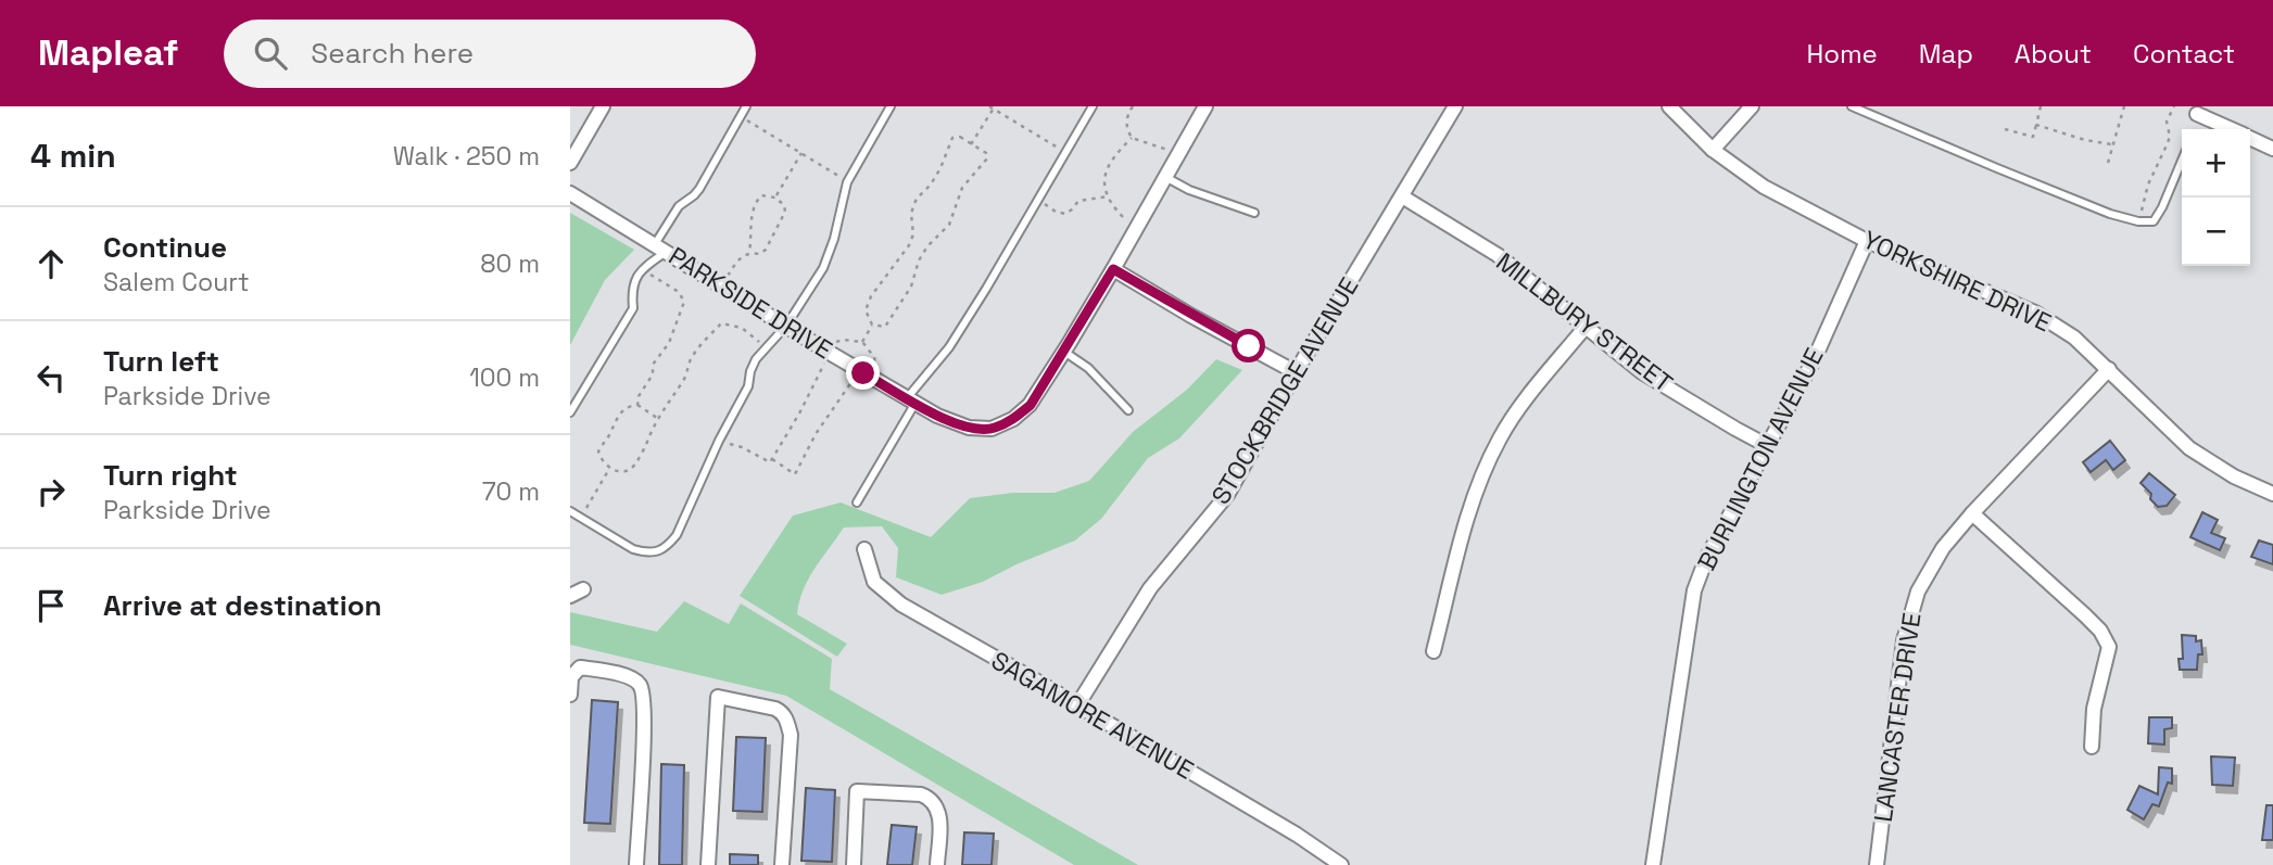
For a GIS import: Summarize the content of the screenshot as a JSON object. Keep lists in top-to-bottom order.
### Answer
{
  "streets": {
    "street": [
      "YORKSHIRE DRIVE",
      "PARKSIDE DRIVE",
      "MILLBURY STREET",
      "STOCKBRIDGE AVENUE",
      "BURLINGTON AVENUE",
      "SAGAMORE AVENUE",
      "LANCASTER DRIVE"
    ]
  },
  "crossings": [
    ["YORKSHIRE DRIVE", "BURLINGTON AVENUE"],
    ["YORKSHIRE DRIVE", "LANCASTER DRIVE"],
    ["MILLBURY STREET", "STOCKBRIDGE AVENUE"],
    ["MILLBURY STREET", "BURLINGTON AVENUE"],
    ["STOCKBRIDGE AVENUE", "SAGAMORE AVENUE"]
  ],
  "page": {
    "header": "Mapleaf",
    "search": "Search here",
    "nav": [
      "Home",
      "Map",
      "About",
      "Contact"
    ],
    "heading": ["4 min", "Walk · 250 m"],
    "map_buttons": ["+", "−"],
    "list": [
      ["Continue", "Salem Court", "80 m"],
      ["Turn left", "Parkside Drive", "100 m"],
      ["Turn right", "Parkside Drive", "70 m"],
      "Arrive at destination"
    ]
  }
}
